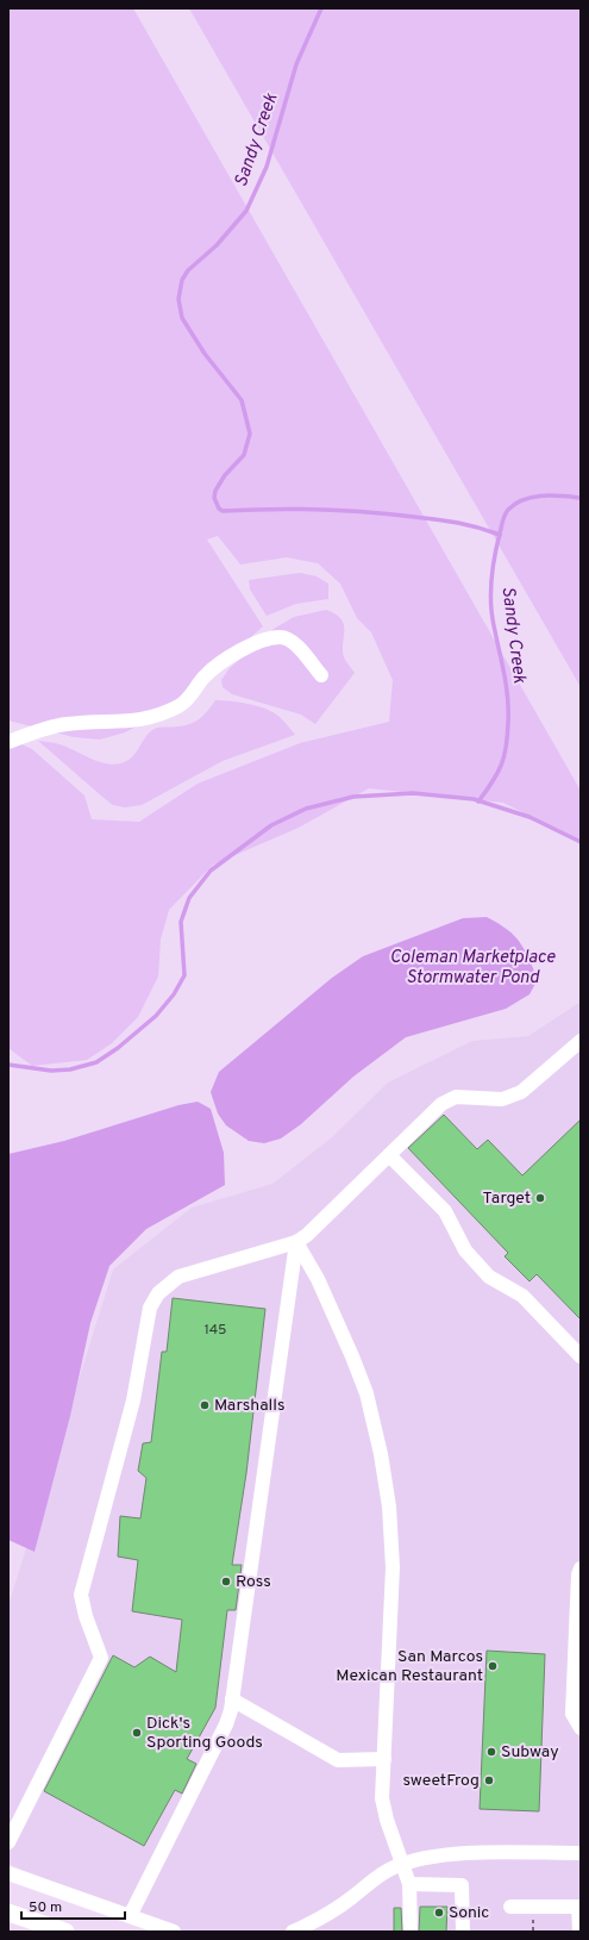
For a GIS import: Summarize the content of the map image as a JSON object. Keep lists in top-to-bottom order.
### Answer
{
  "water": ["Sandy Creek", "Coleman Marketplace Stormwater Pond"],
  "places": [
    "Target",
    "Marshalls",
    "Ross",
    "San Marcos Mexican Restaurant",
    "Dick's Sporting Goods",
    "Subway",
    "sweetFrog",
    "Sonic"
  ],
  "house_numbers": ["145"],
  "scale_bar": "50 m"
}
